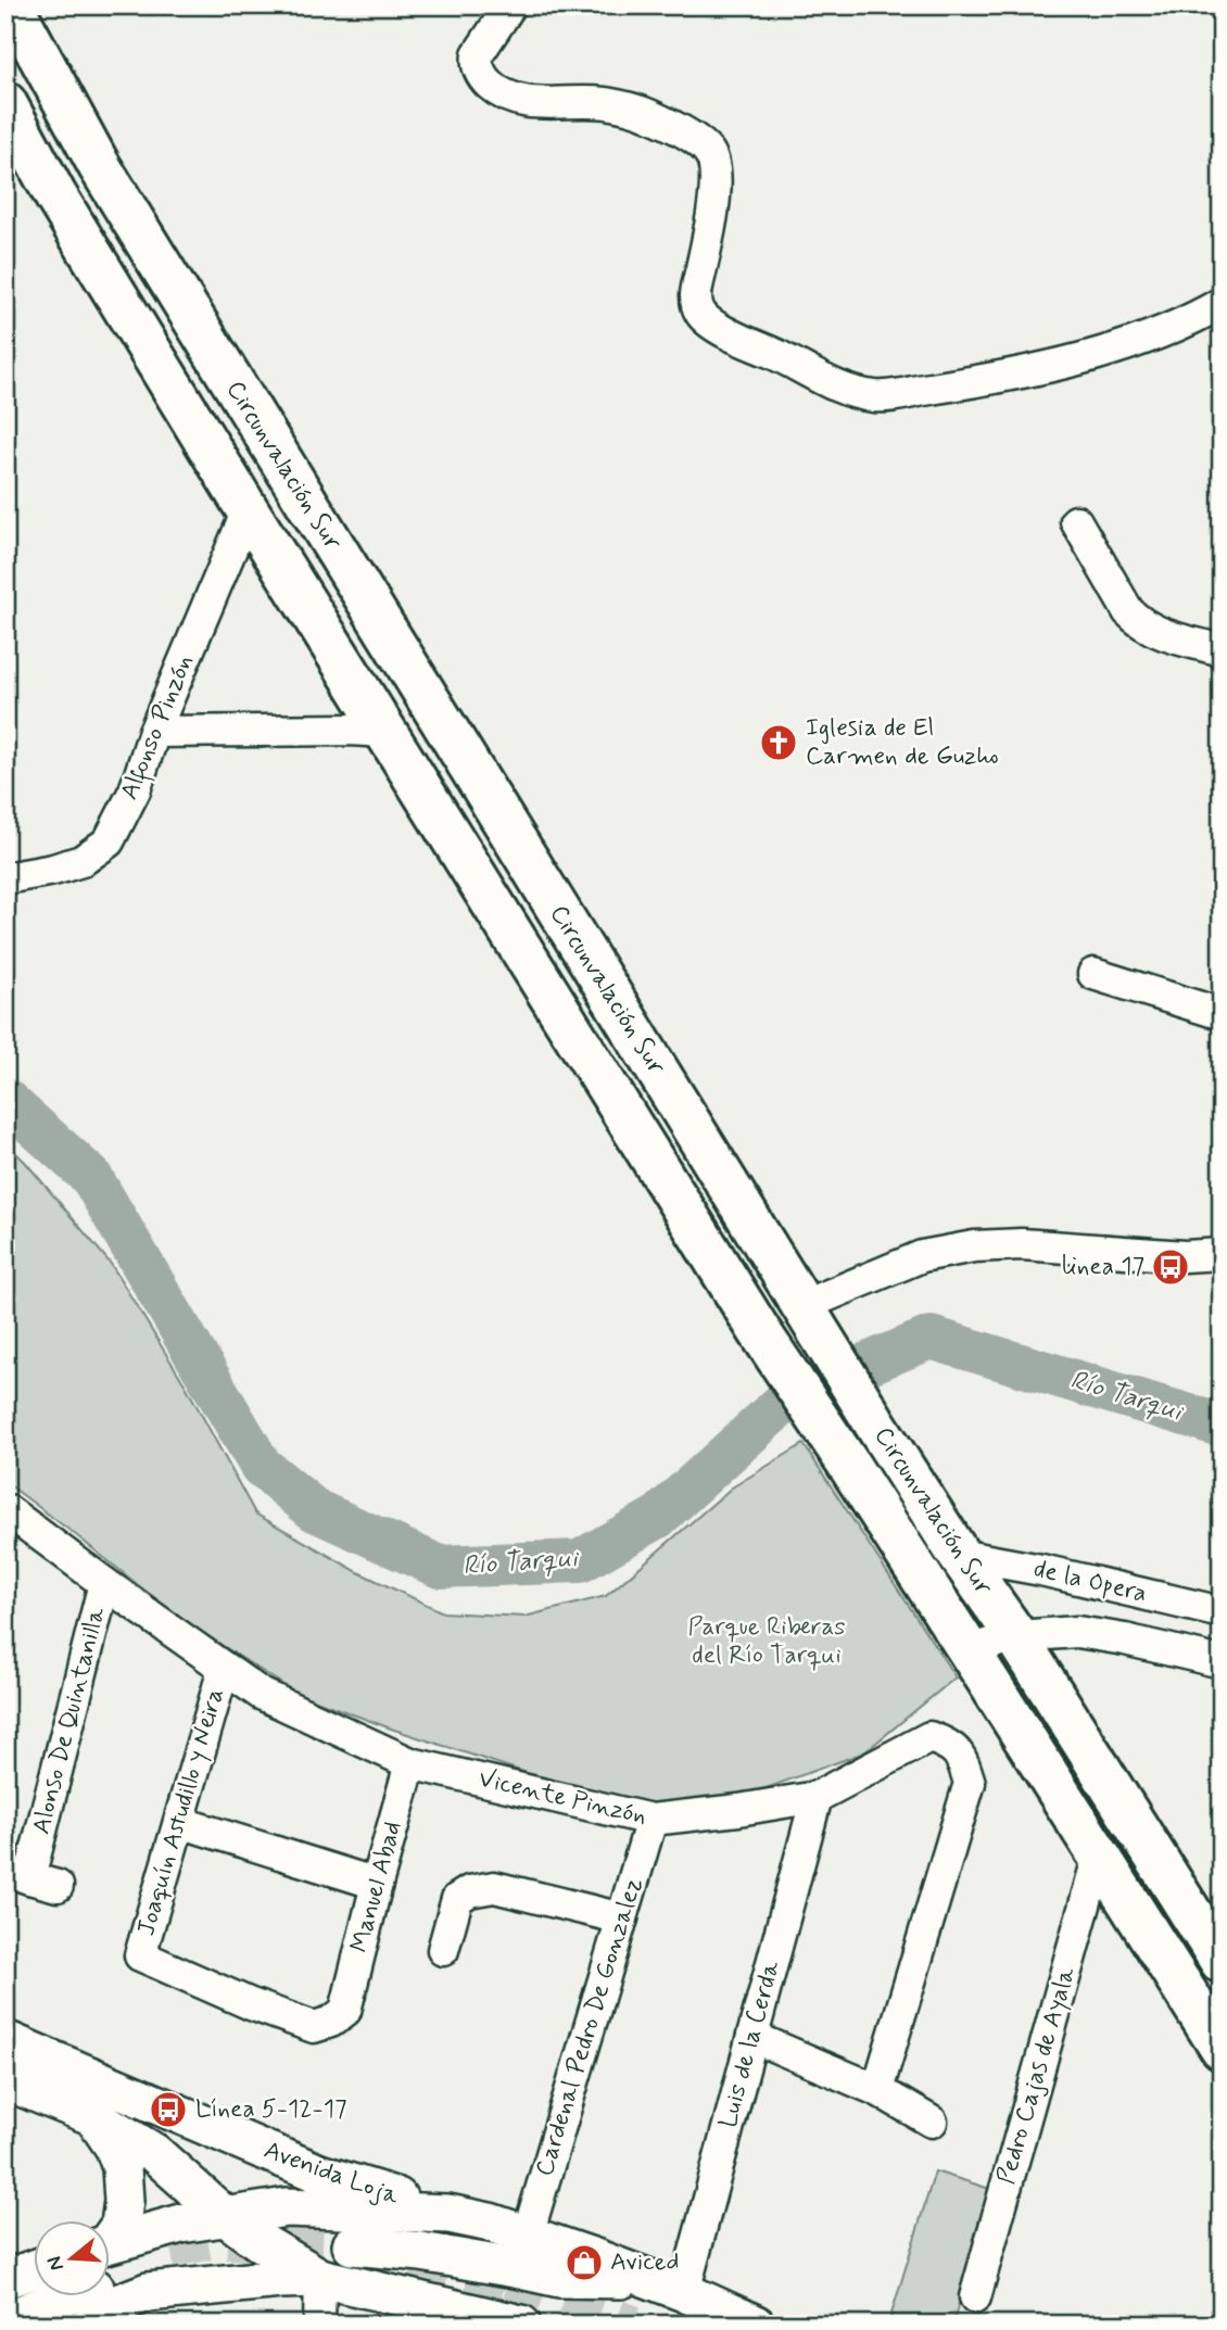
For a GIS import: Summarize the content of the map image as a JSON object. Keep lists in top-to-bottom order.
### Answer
{
  "streets": {
    "highway": ["Circunvalación Sur"],
    "main road": ["Avenida Loja"],
    "street": [
      "Alfonso Pinzón",
      "de la Opera",
      "Alonso De Quintanilla",
      "Vicente Pinzón",
      "Joaquín Astudillo y Neira",
      "Manuel Abad",
      "Cardenal Pedro De Gonzalez",
      "Luis de la Cerda",
      "Pedro Cajas de Ayala"
    ]
  },
  "crossings": [
    ["Circunvalación Sur", "Alfonso Pinzón"],
    ["Circunvalación Sur", "de la Opera"],
    ["Circunvalación Sur", "Pedro Cajas de Ayala"],
    ["Alonso De Quintanilla", "Vicente Pinzón"],
    ["Vicente Pinzón", "Joaquín Astudillo y Neira"],
    ["Vicente Pinzón", "Manuel Abad"],
    ["Vicente Pinzón", "Cardenal Pedro De Gonzalez"],
    ["Vicente Pinzón", "Luis de la Cerda"],
    ["Joaquín Astudillo y Neira", "Manuel Abad"]
  ],
  "water": ["Río Tarqui"],
  "parks": ["Parque Riberas del Río Tarqui"],
  "places": {
    "church": ["Iglesia de El Carmen de Guzho"],
    "bus stop": ["linea 17", "Línea 5-12-17"],
    "shop": ["Aviced"]
  },
  "north": "left"
}
